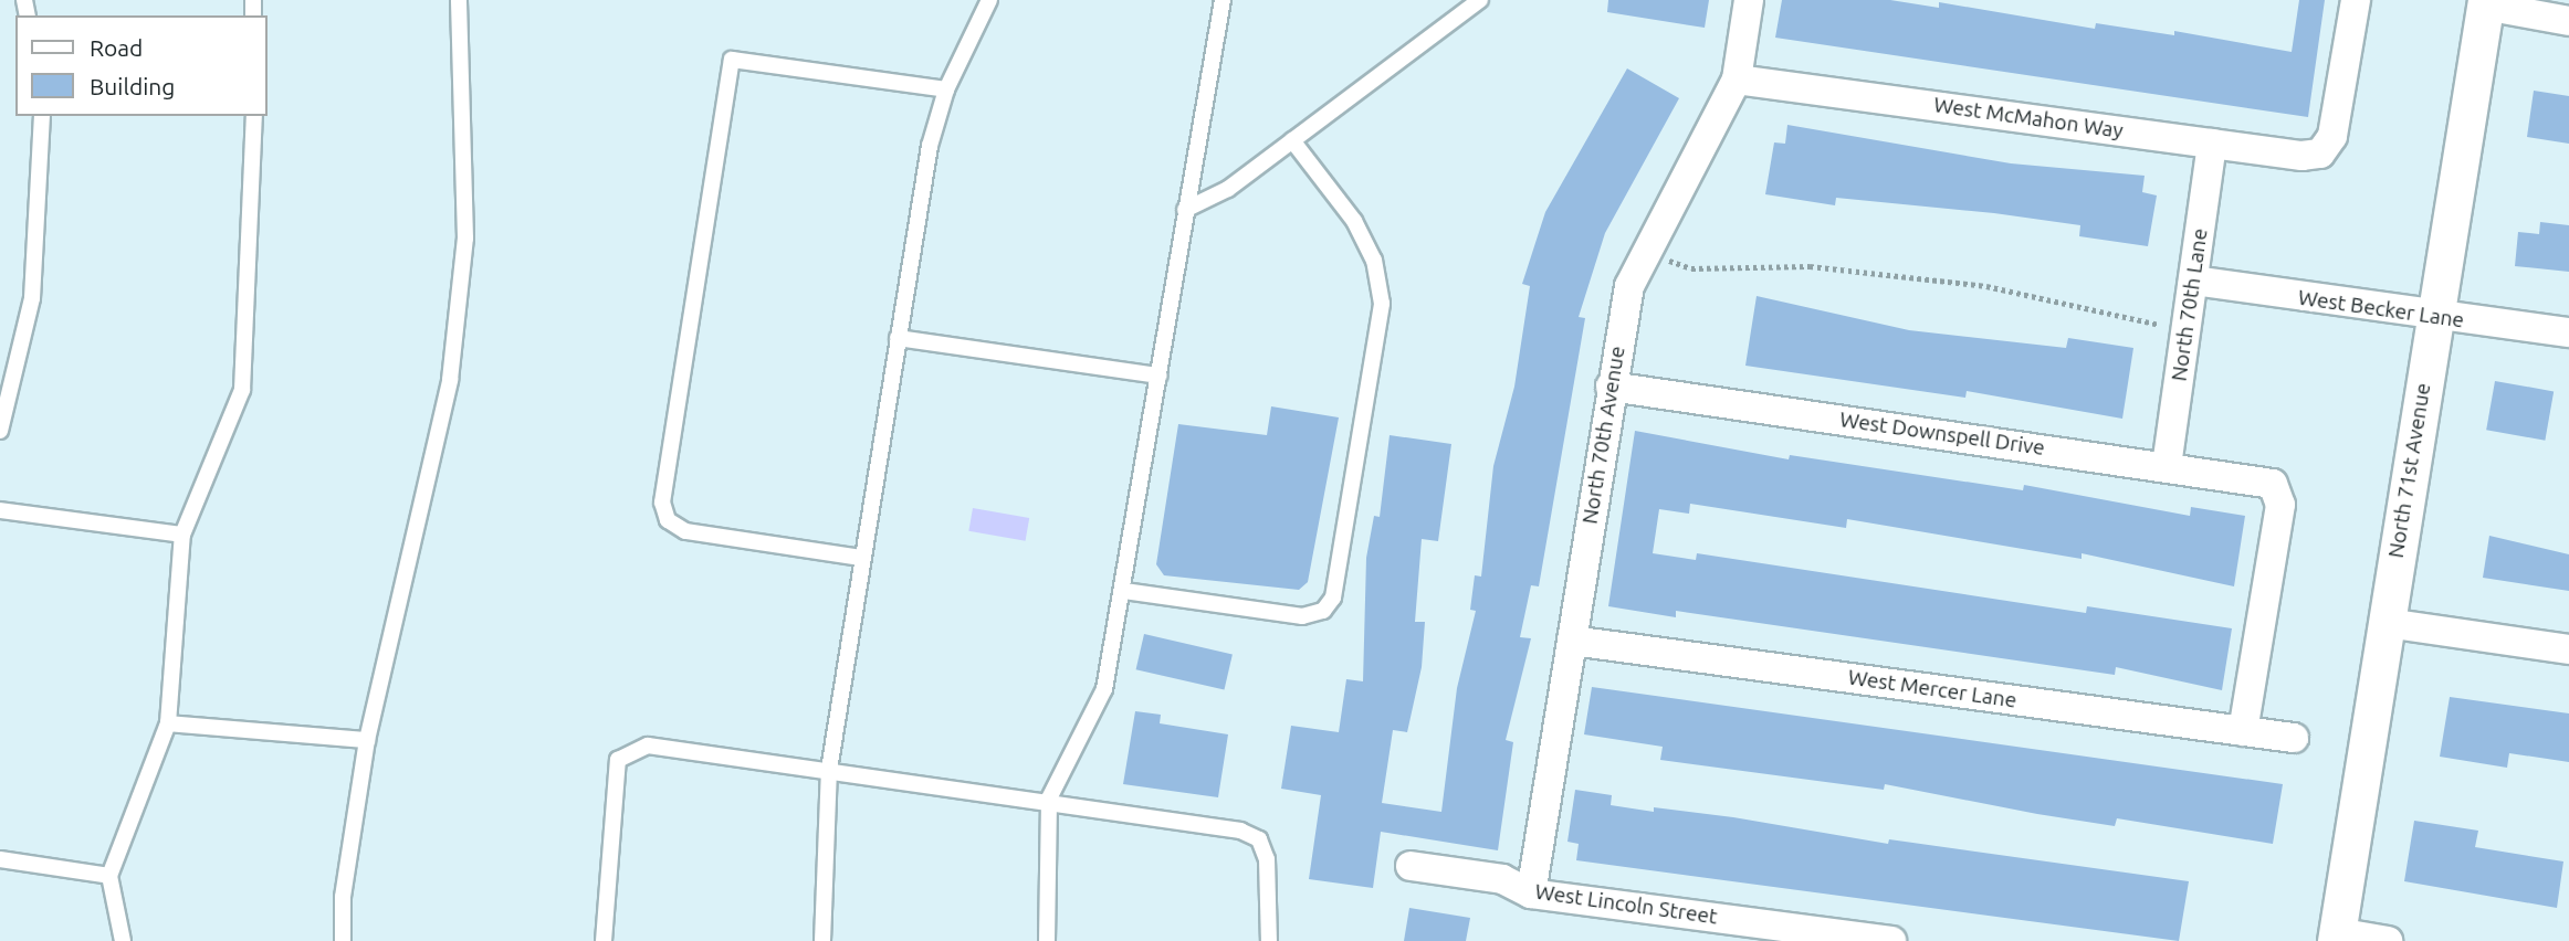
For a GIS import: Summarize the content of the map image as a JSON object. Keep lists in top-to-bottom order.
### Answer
{
  "streets": {
    "street": [
      "West McMahon Way",
      "North 70th Lane",
      "West Becker Lane",
      "West Downspell Drive",
      "North 70th Avenue",
      "North 71st Avenue",
      "West Mercer Lane",
      "West Lincoln Street"
    ]
  },
  "crossings": [
    ["West McMahon Way", "North 70th Lane"],
    ["West McMahon Way", "North 70th Avenue"],
    ["North 70th Lane", "West Becker Lane"],
    ["North 70th Lane", "West Downspell Drive"],
    ["West Becker Lane", "North 71st Avenue"],
    ["West Downspell Drive", "North 70th Avenue"],
    ["West Downspell Drive", "West Mercer Lane"],
    ["North 70th Avenue", "West Mercer Lane"],
    ["North 70th Avenue", "West Lincoln Street"]
  ],
  "legend": ["Road", "Building"]
}
